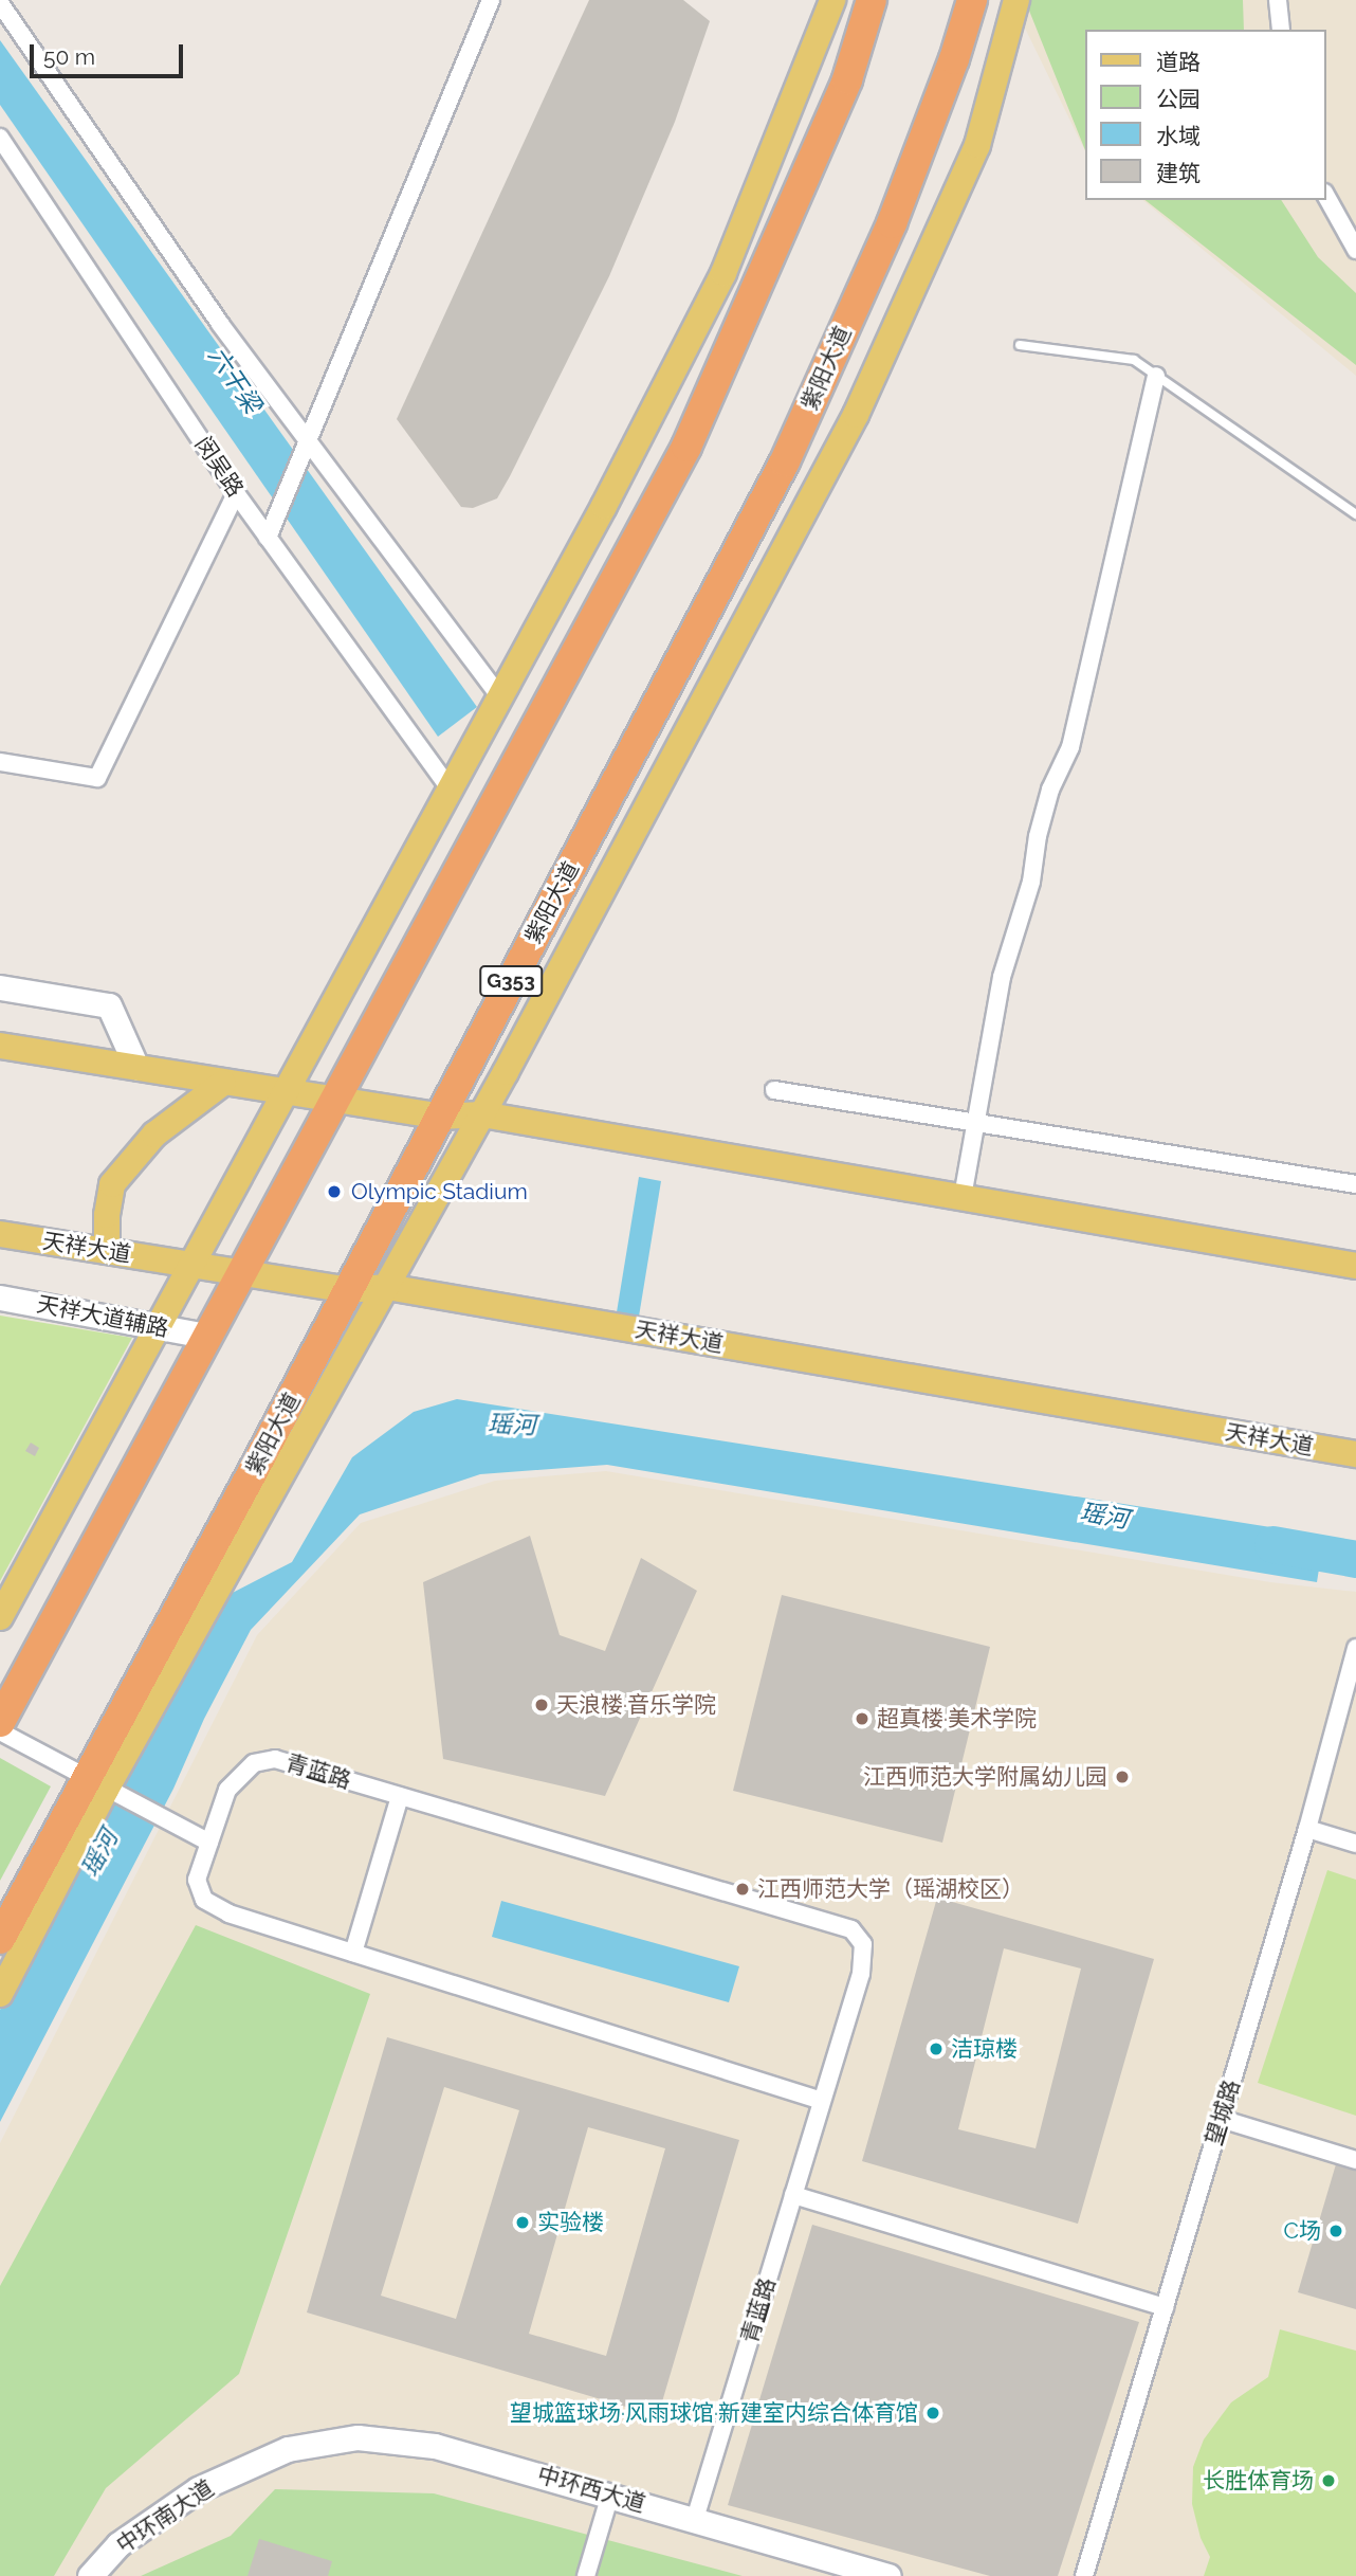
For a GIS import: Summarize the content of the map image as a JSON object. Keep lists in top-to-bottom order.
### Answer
{
  "streets": {
    "highway": ["紫阳大道", "G353"],
    "main road": ["天祥大道"],
    "street": [
      "闵吴路",
      "天祥大道辅路",
      "青蓝路",
      "望城路",
      "中环西大道",
      "中环南大道"
    ]
  },
  "crossings": [
    ["紫阳大道", "天祥大道"],
    ["青蓝路", "中环西大道"],
    ["中环西大道", "中环南大道"]
  ],
  "water": ["六干梁", "瑶河"],
  "places": [
    "Olympic Stadium",
    "天浪楼·音乐学院",
    "超真楼·美术学院",
    "江西师范大学附属幼儿园",
    "江西师范大学（瑶湖校区）",
    "洁琼楼",
    "实验楼",
    "C场",
    "望城篮球场·风雨球馆·新建室内综合体育馆",
    "长胜体育场"
  ],
  "legend": [
    "道路",
    "公园",
    "水域",
    "建筑"
  ],
  "scale_bar": "50 m"
}
